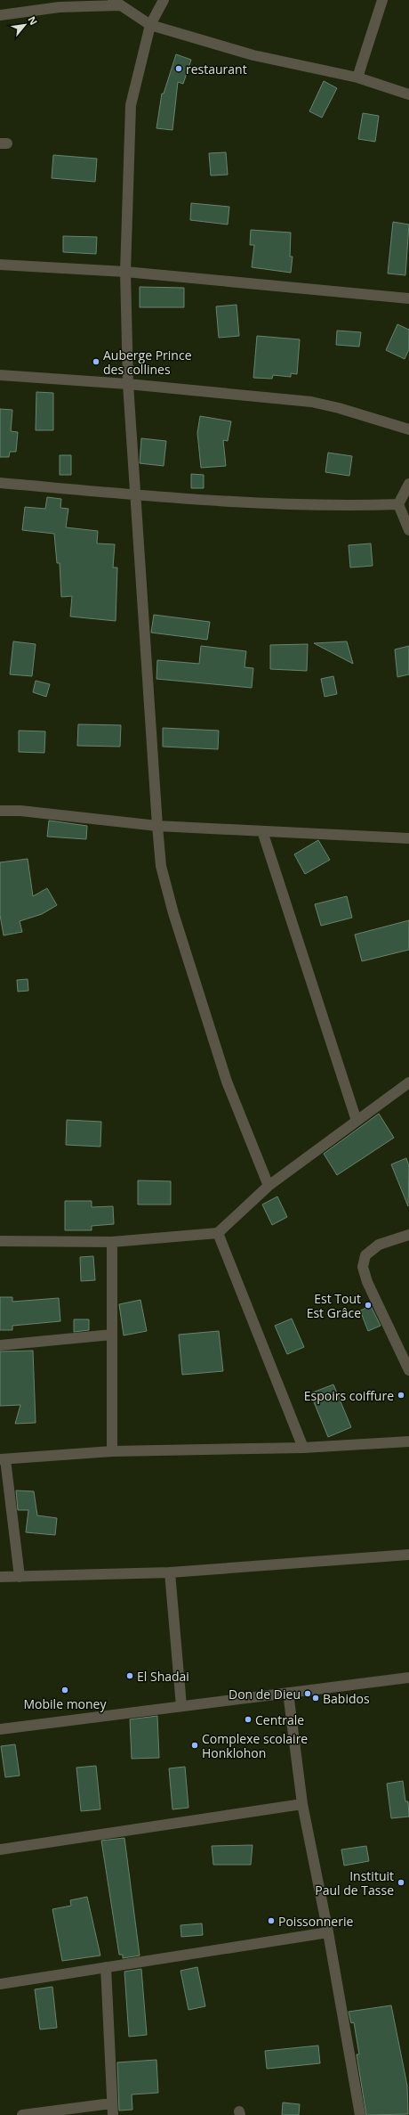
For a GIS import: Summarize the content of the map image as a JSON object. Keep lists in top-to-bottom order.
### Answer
{
  "places": [
    "restaurant",
    "Auberge Prince des collines",
    "Est Tout Est Grâce",
    "Espoirs coiffure",
    "El Shadai",
    "Mobile money",
    "Don de Dieu",
    "Babidos",
    "Centrale",
    "Complexe scolaire Honklohon",
    "Instituit Paul de Tasse",
    "Poissonnerie"
  ],
  "north": "top right"
}
